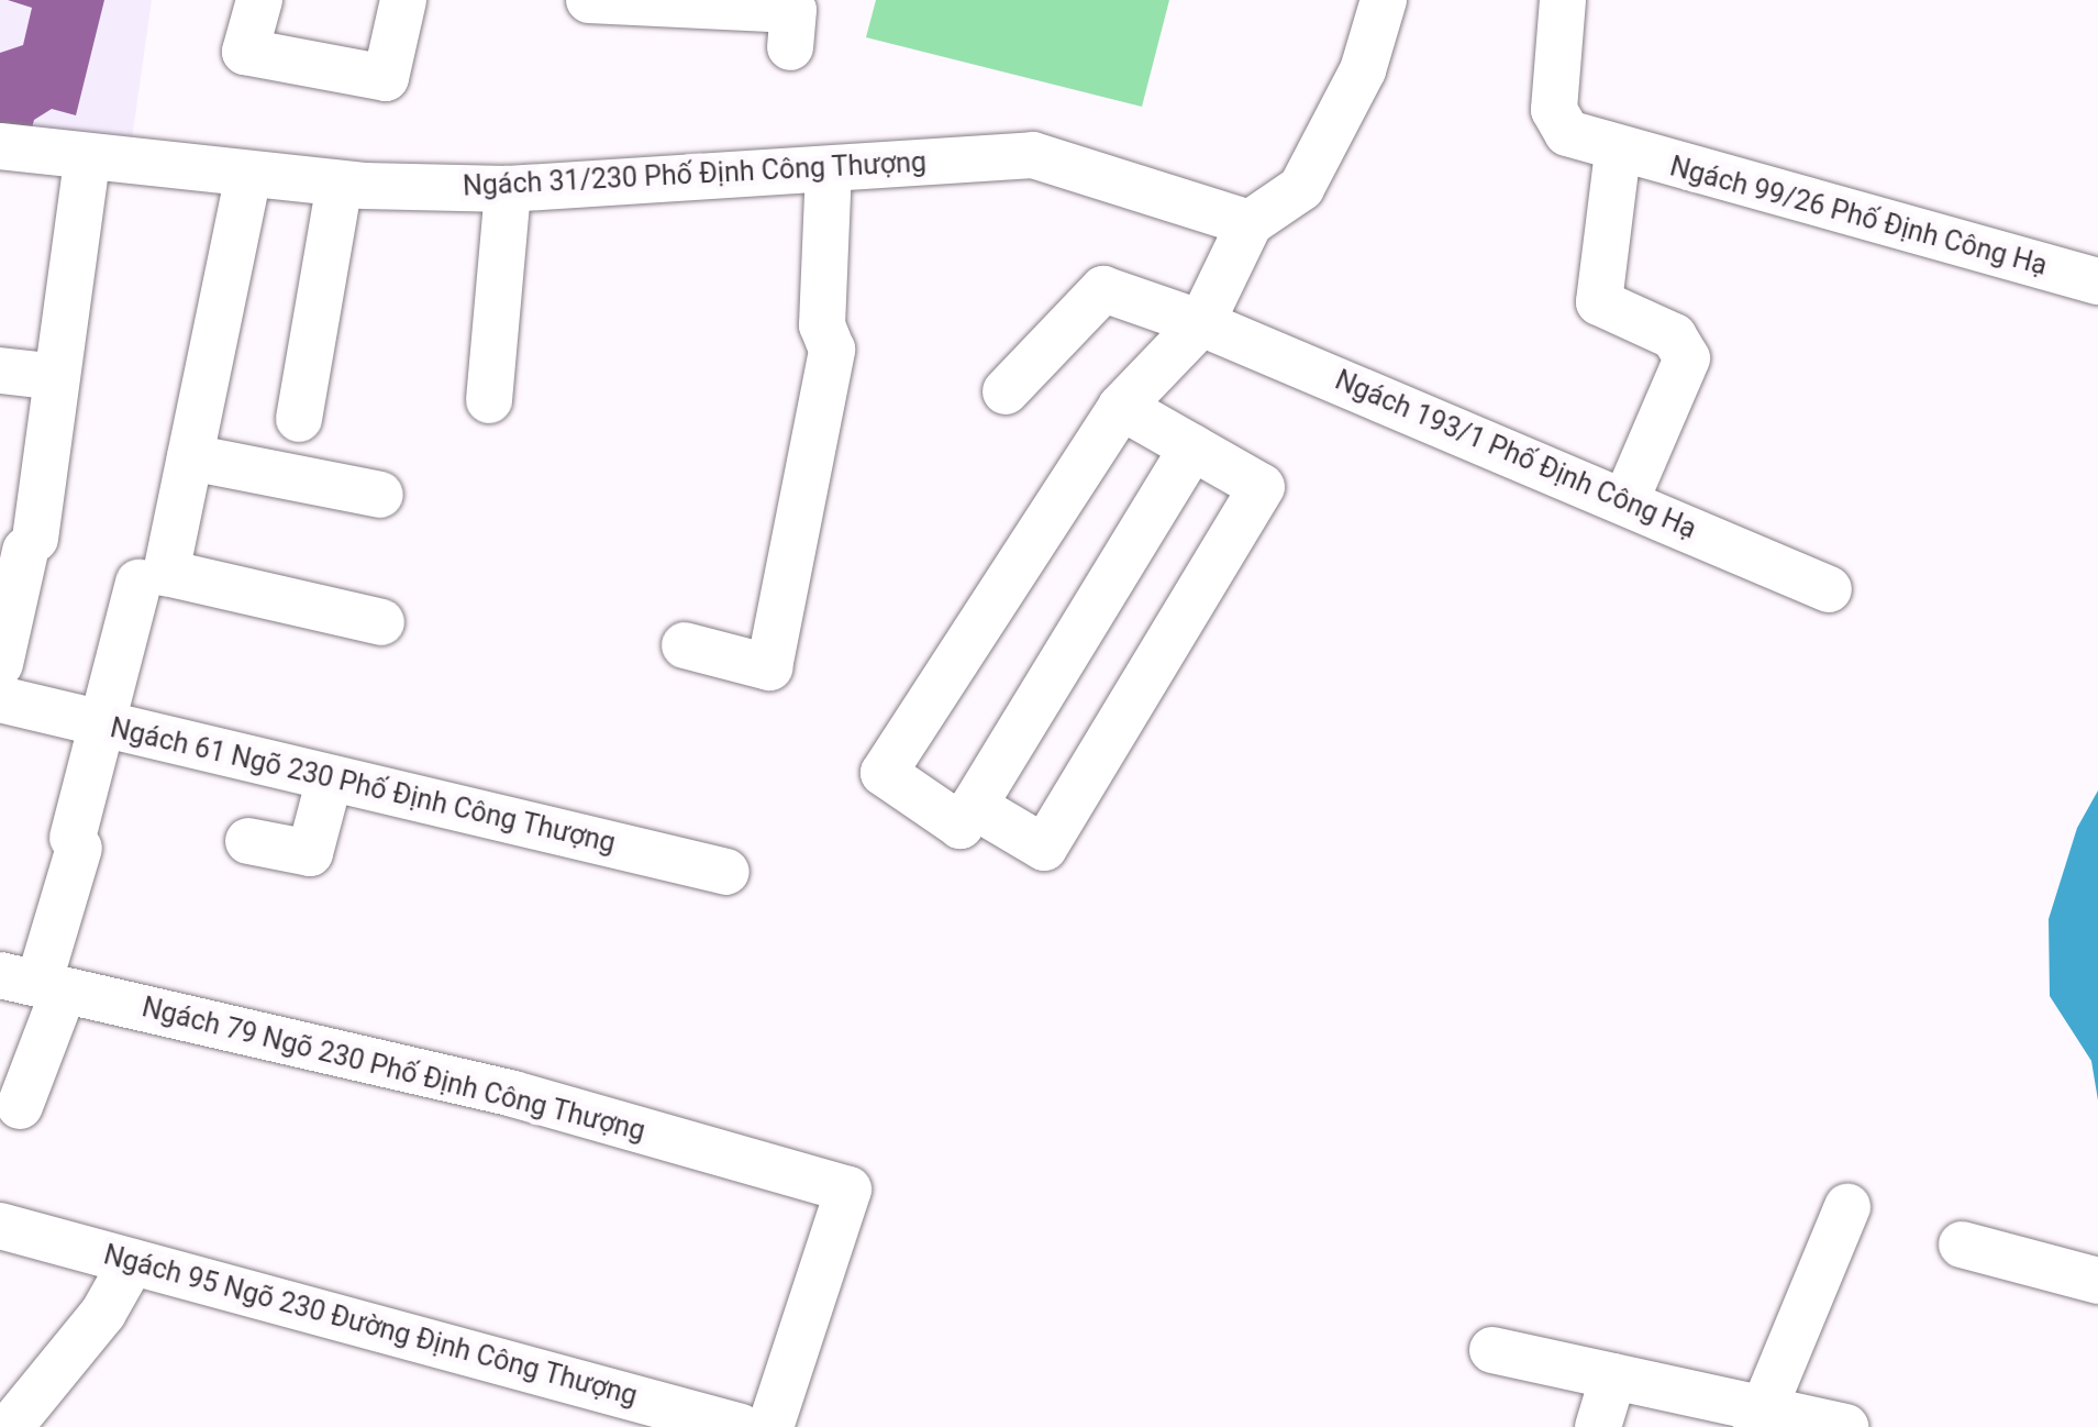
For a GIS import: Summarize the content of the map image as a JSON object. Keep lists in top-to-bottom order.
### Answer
{
  "streets": {
    "street": [
      "Ngách 31/230 Phố Định Công Thượng",
      "Ngách 99/26 Phố Định Công Hạ",
      "Ngách 193/1 Phố Định Công Hạ",
      "Ngách 61 Ngõ 230 Phố Định Công Thượng",
      "Ngách 79 Ngõ 230 Phố Định Công Thượng",
      "Ngách 95 Ngõ 230 Đường Định Công Thượng"
    ]
  }
}
